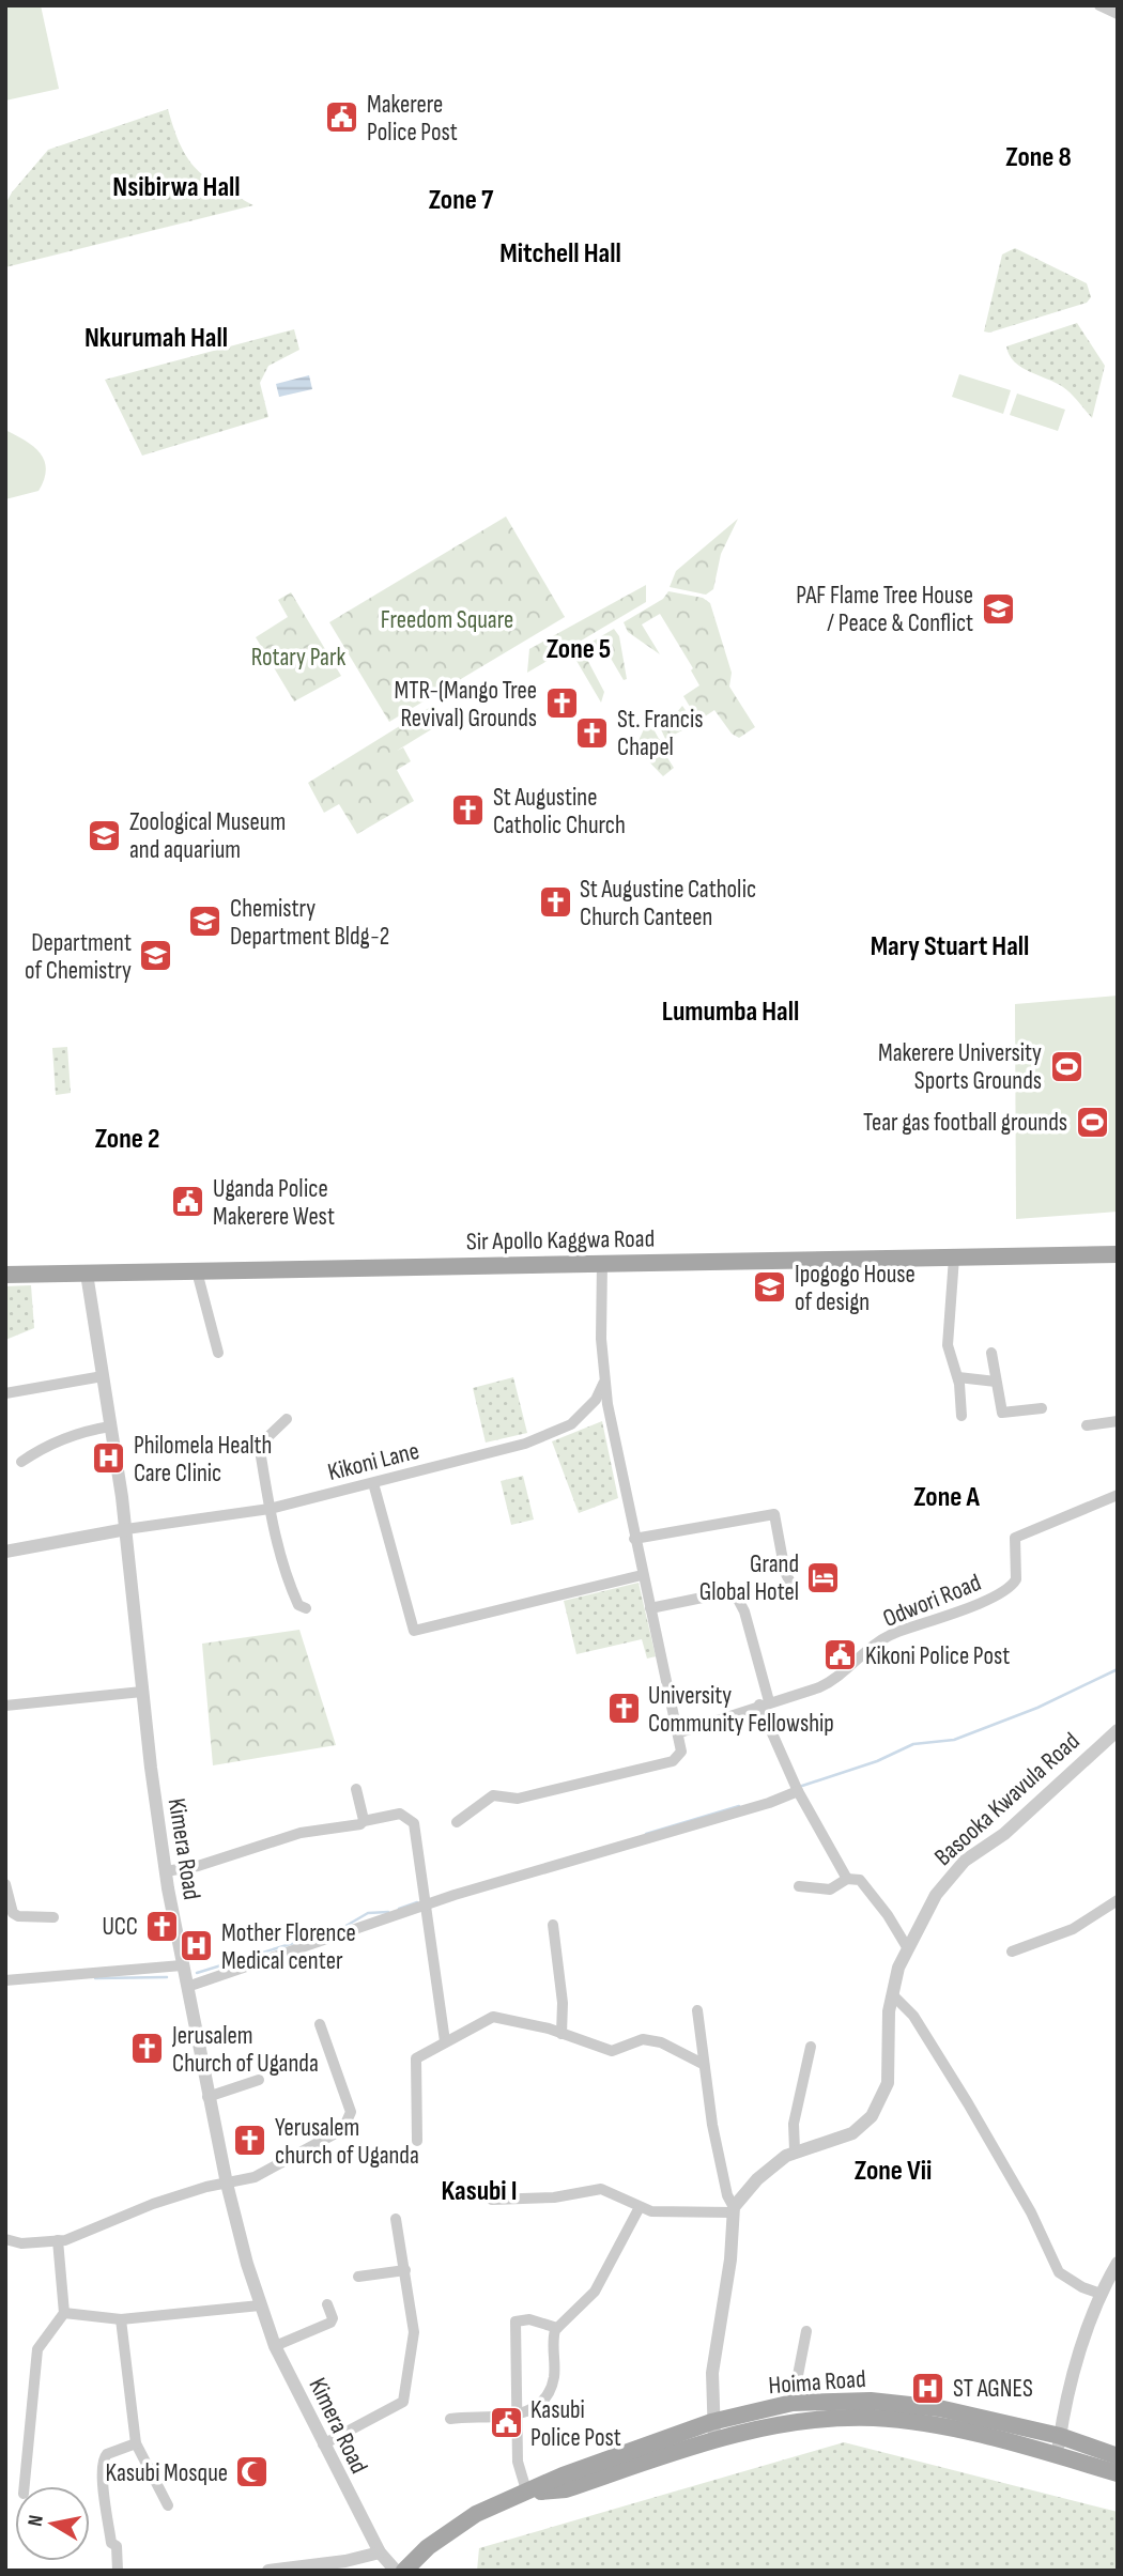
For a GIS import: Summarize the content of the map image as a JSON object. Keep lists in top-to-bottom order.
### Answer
{
  "streets": {
    "main road": ["Sir Apollo Kaggwa Road", "Hoima Road"],
    "street": [
      "Kikoni Lane",
      "Odwori Road",
      "Basooka Kwavula Road",
      "Kimera Road"
    ]
  },
  "crossings": [
    ["Sir Apollo Kaggwa Road", "Kimera Road"],
    ["Kikoni Lane", "Kimera Road"]
  ],
  "districts": [
    "Zone 8",
    "Nsibirwa Hall",
    "Zone 7",
    "Mitchell Hall",
    "Nkurumah Hall",
    "Zone 5",
    "Mary Stuart Hall",
    "Lumumba Hall",
    "Zone 2",
    "Zone A",
    "Zone Vii",
    "Kasubi I"
  ],
  "parks": ["Freedom Square", "Rotary Park"],
  "places": {
    "public building": [
      "Makerere Police Post",
      "Uganda Police Makerere West",
      "Kikoni Police Post",
      "Kasubi Police Post"
    ],
    "school or university": [
      "PAF Flame Tree House / Peace & Conflict",
      "Zoological Museum and aquarium",
      "Chemistry Department Bldg-2",
      "Department of Chemistry",
      "Ipogogo House of design"
    ],
    "church": [
      "MTR-(Mango Tree Revival) Grounds",
      "St. Francis Chapel",
      "St Augustine Catholic Church",
      "St Augustine Catholic Church Canteen",
      "University Community Fellowship",
      "UCC",
      "Jerusalem Church of Uganda",
      "Yerusalem church of Uganda"
    ],
    "sports": ["Makerere University Sports Grounds", "Tear gas football grounds"],
    "hospital": ["Philomela Health Care Clinic", "Mother Florence Medical center", "ST AGNES"],
    "hotel": ["Grand Global Hotel"],
    "mosque": ["Kasubi Mosque"]
  },
  "north": "left"
}
